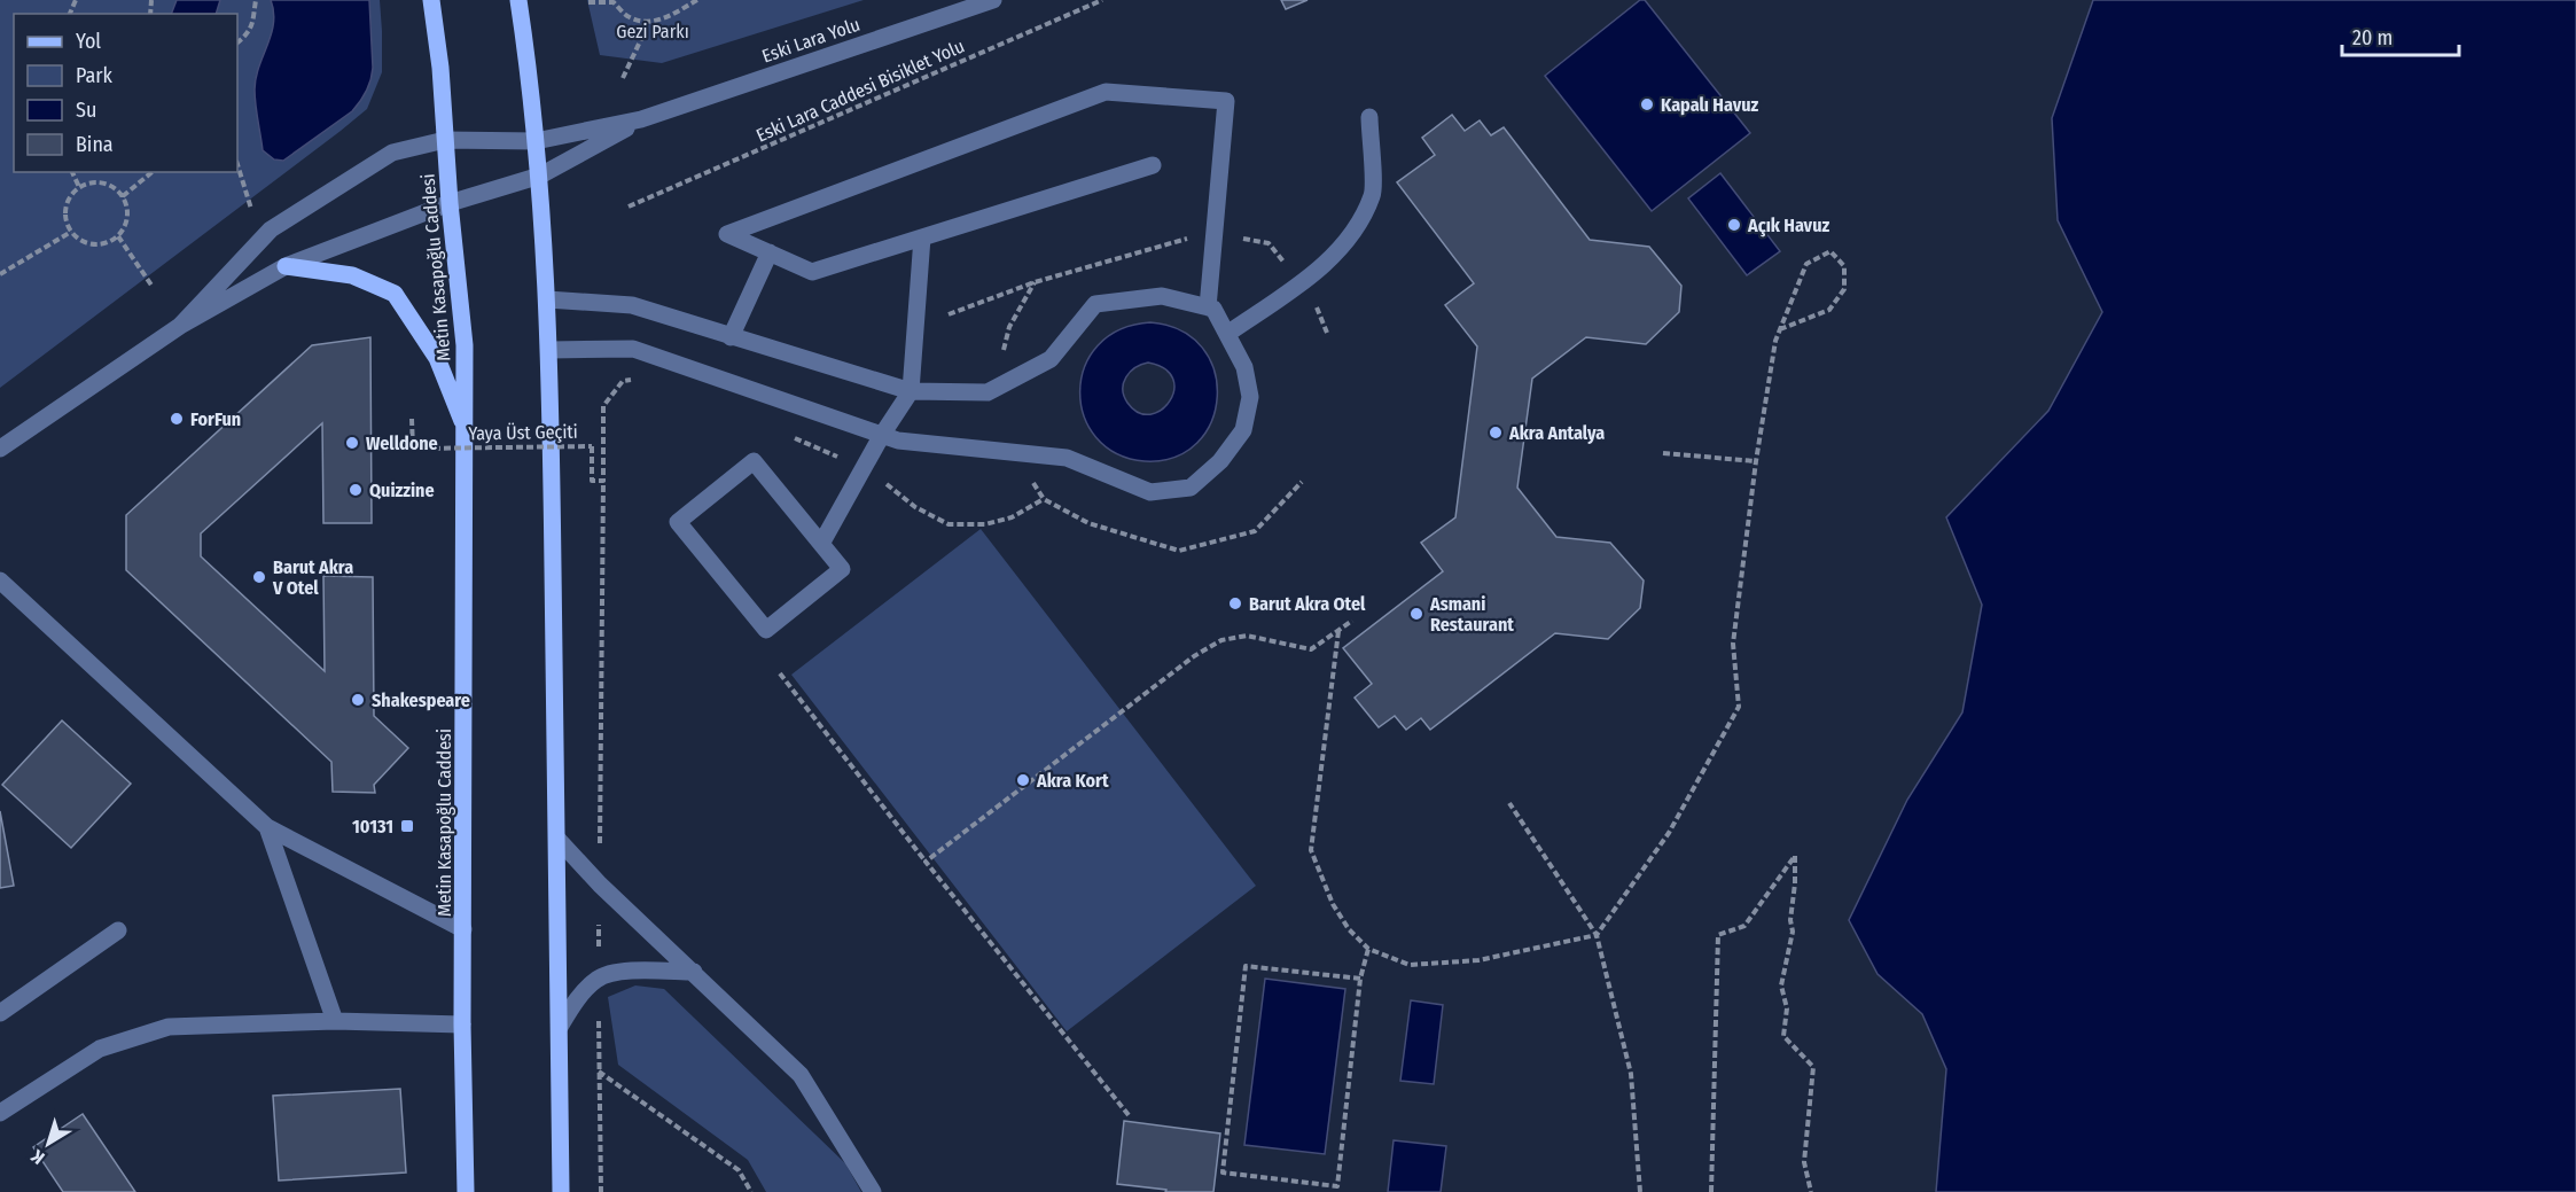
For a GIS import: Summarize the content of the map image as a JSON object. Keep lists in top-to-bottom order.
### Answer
{
  "streets": {
    "main road": ["Metin Kasapoğlu Caddesi"],
    "street": ["Eski Lara Yolu"],
    "path": ["Eski Lara Caddesi Bisiklet Yolu", "Yaya Üst Geçiti"]
  },
  "parks": ["Gezi Parkı"],
  "places": {
    "other": [
      "Kapalı Havuz",
      "Açık Havuz",
      "ForFun",
      "Akra Antalya",
      "Welldone",
      "Quizzine",
      "Barut Akra V Otel",
      "Barut Akra Otel",
      "Asmani Restaurant",
      "Shakespeare",
      "Akra Kort"
    ],
    "transit": ["10131"]
  },
  "legend": [
    "Yol",
    "Park",
    "Su",
    "Bina"
  ],
  "scale_bar": "20 m",
  "north": "bottom left"
}
